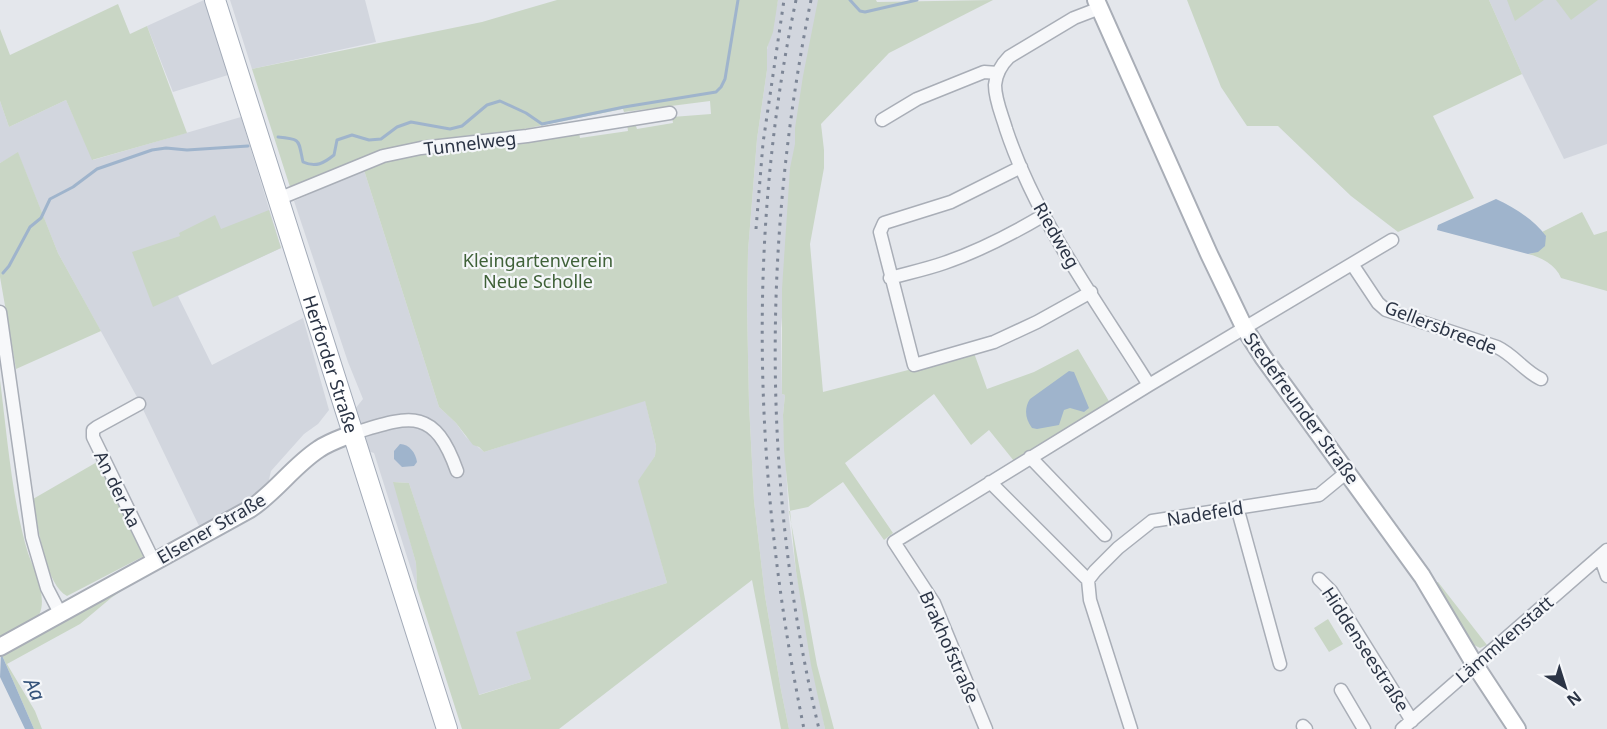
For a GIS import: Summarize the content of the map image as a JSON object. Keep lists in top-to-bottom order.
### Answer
{
  "streets": {
    "main road": ["Herforder Straße"],
    "street": [
      "Tunnelweg",
      "Riedweg",
      "Gellersbreede",
      "Stedefreunder Straße",
      "An der Aa",
      "Nadefeld",
      "Elsener Straße",
      "Lämmkenstatt",
      "Brakhofstraße",
      "Hiddenseestraße"
    ]
  },
  "crossings": [
    ["Tunnelweg", "Herforder Straße"],
    ["Riedweg", "Brakhofstraße"],
    ["Gellersbreede", "Brakhofstraße"],
    ["Herforder Straße", "Elsener Straße"],
    ["Stedefreunder Straße", "Nadefeld"],
    ["Stedefreunder Straße", "Lämmkenstatt"],
    ["Stedefreunder Straße", "Brakhofstraße"],
    ["An der Aa", "Elsener Straße"],
    ["Lämmkenstatt", "Hiddenseestraße"]
  ],
  "water": ["Aa"],
  "parks": ["Kleingartenverein Neue Scholle"],
  "north": "bottom right"
}
